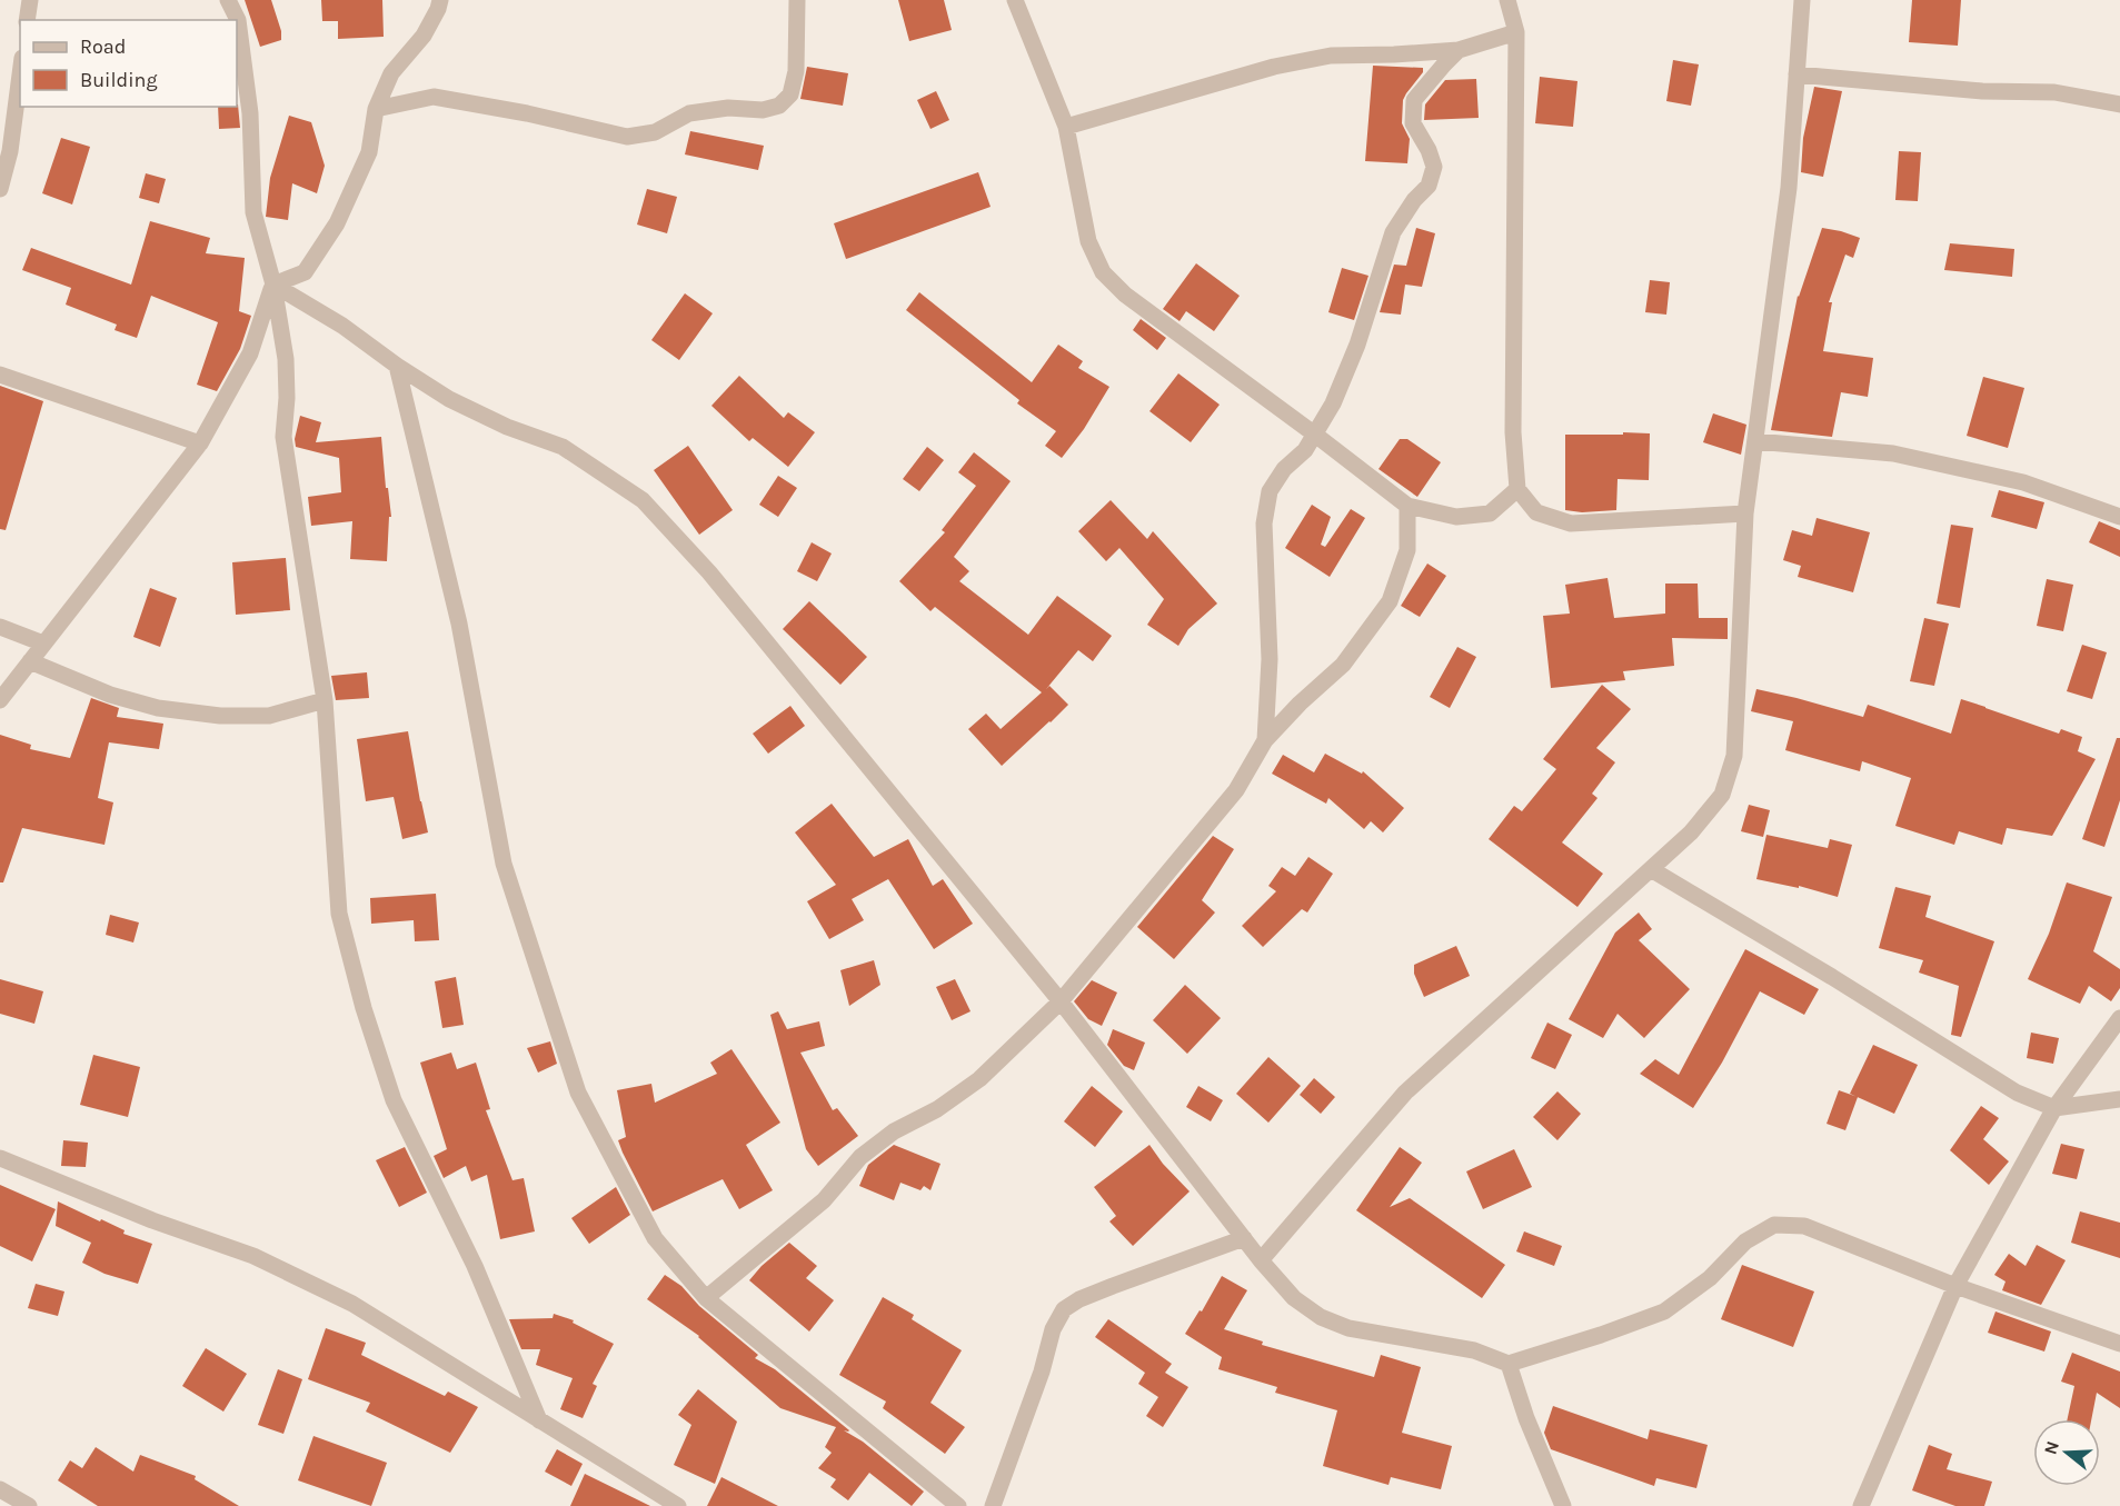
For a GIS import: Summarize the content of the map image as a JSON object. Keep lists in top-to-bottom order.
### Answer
{
  "legend": ["Road", "Building"],
  "north": "left"
}
